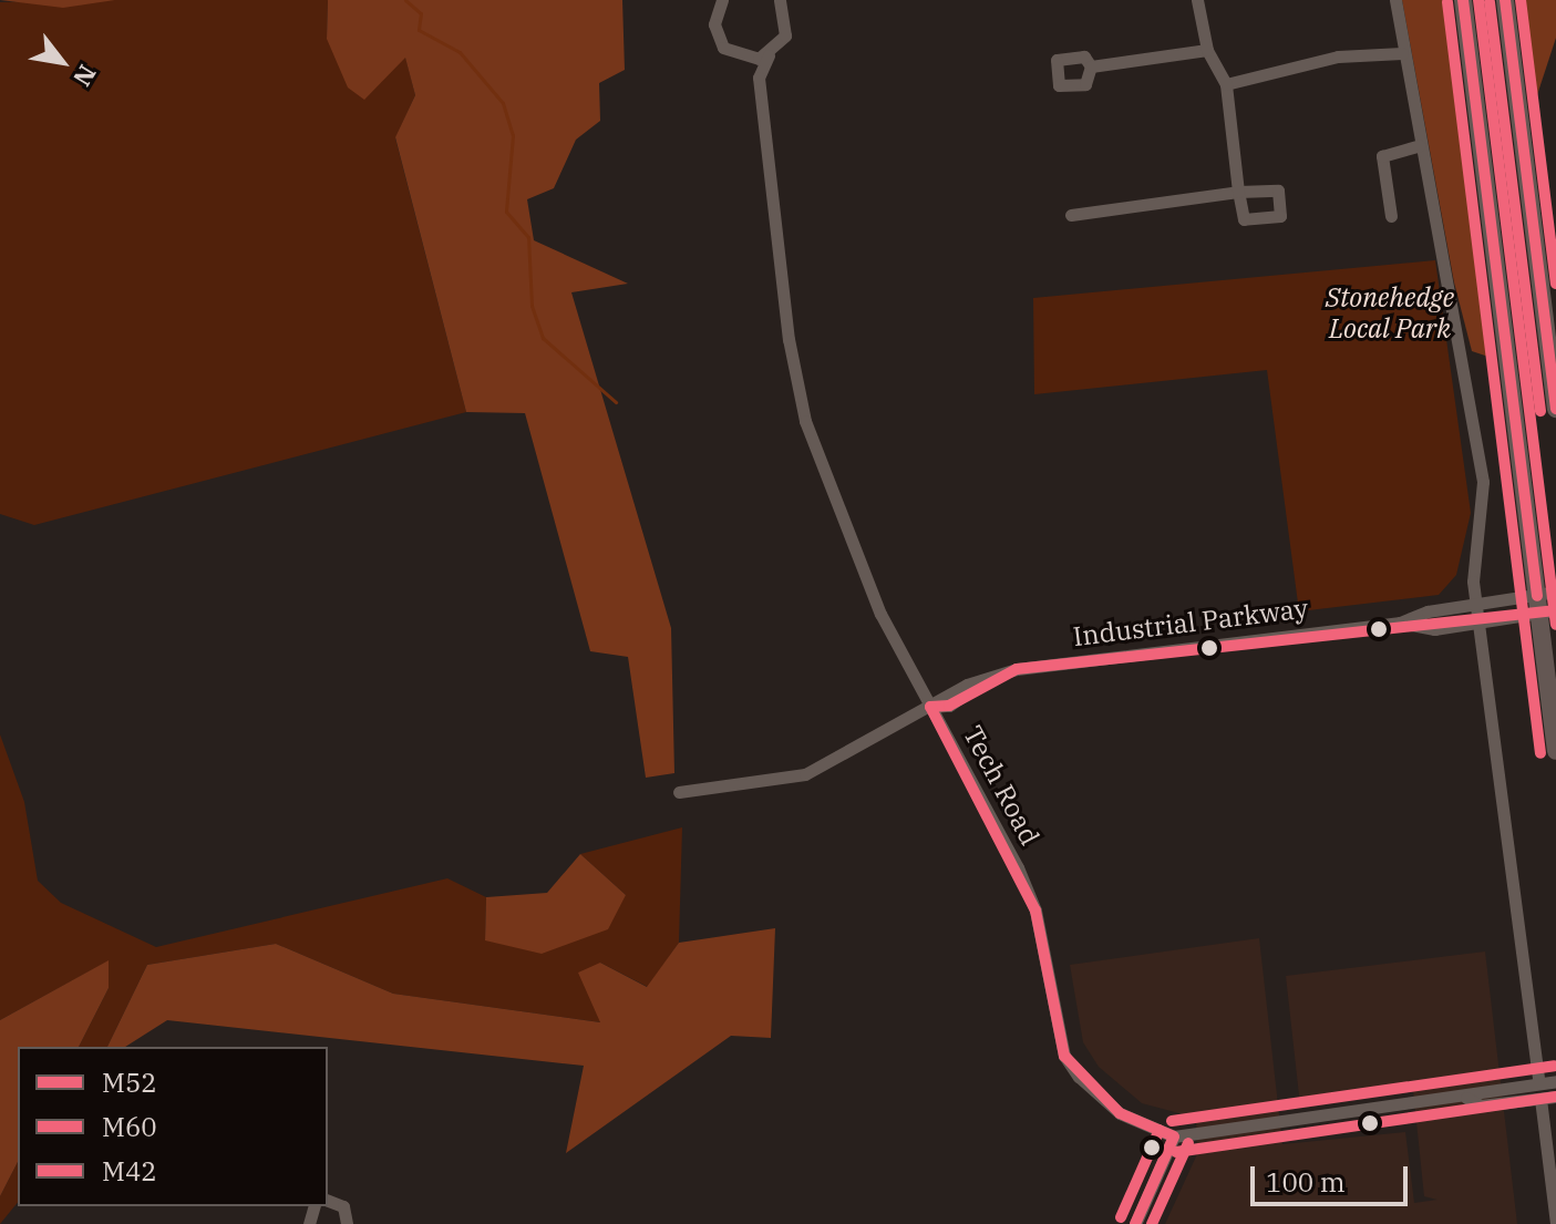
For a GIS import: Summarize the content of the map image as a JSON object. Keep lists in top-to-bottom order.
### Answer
{
  "streets": {
    "street": ["Industrial Parkway", "Tech Road"]
  },
  "crossings": [
    ["Industrial Parkway", "Tech Road"]
  ],
  "parks": ["Stonehedge Local Park"],
  "lines": ["transit line M52", "transit line M42", "transit line M60"],
  "legend": ["M52", "M60", "M42"],
  "scale_bar": "100 m",
  "north": "bottom right"
}
